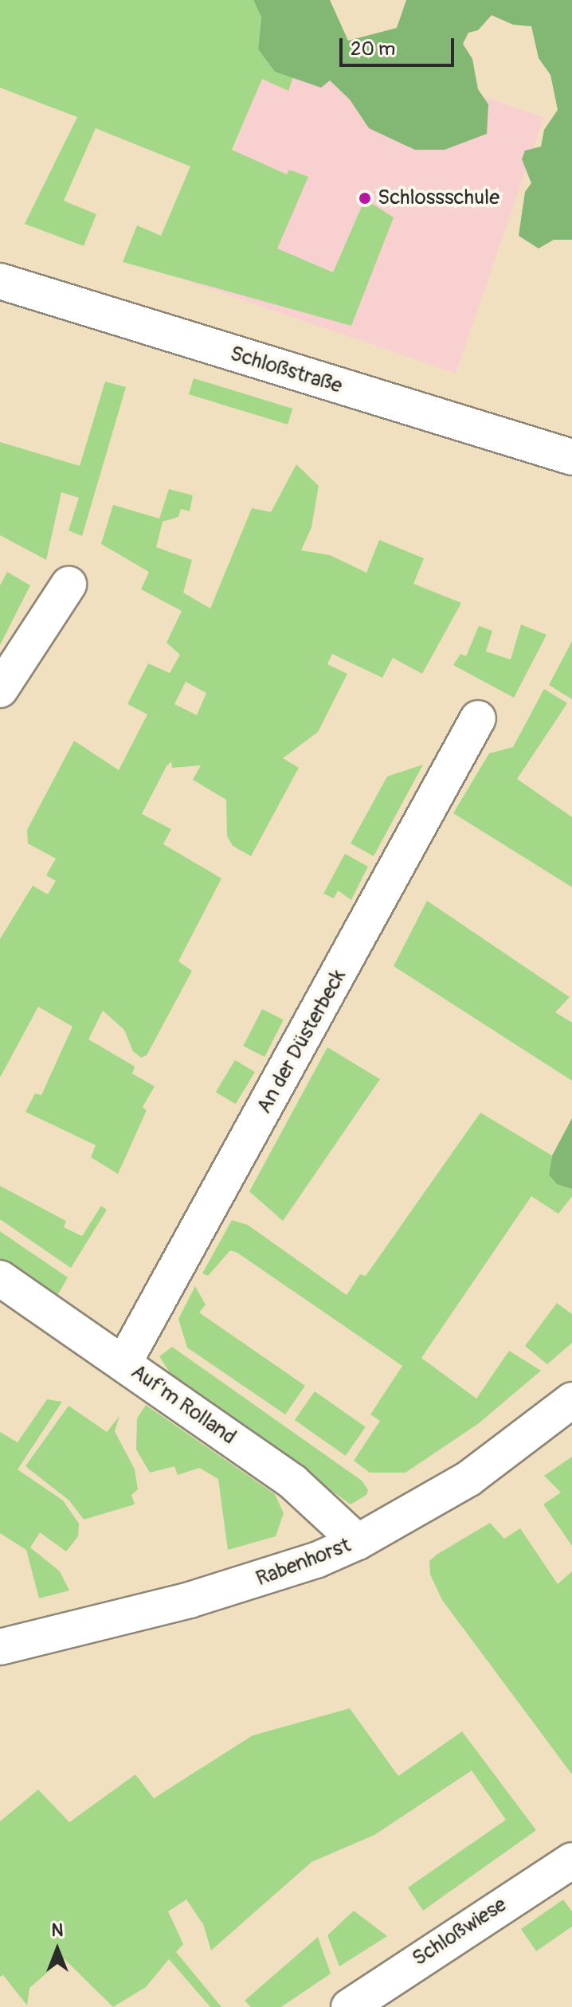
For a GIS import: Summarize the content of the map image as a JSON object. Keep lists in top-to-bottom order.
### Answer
{
  "streets": {
    "street": [
      "Schloßstraße",
      "An der Düsterbeck",
      "Auf'm Rolland",
      "Rabenhorst",
      "Schloßwiese"
    ]
  },
  "crossings": [
    ["An der Düsterbeck", "Auf'm Rolland"],
    ["Auf'm Rolland", "Rabenhorst"]
  ],
  "places": ["Schlossschule"],
  "scale_bar": "20 m",
  "north": "top"
}
